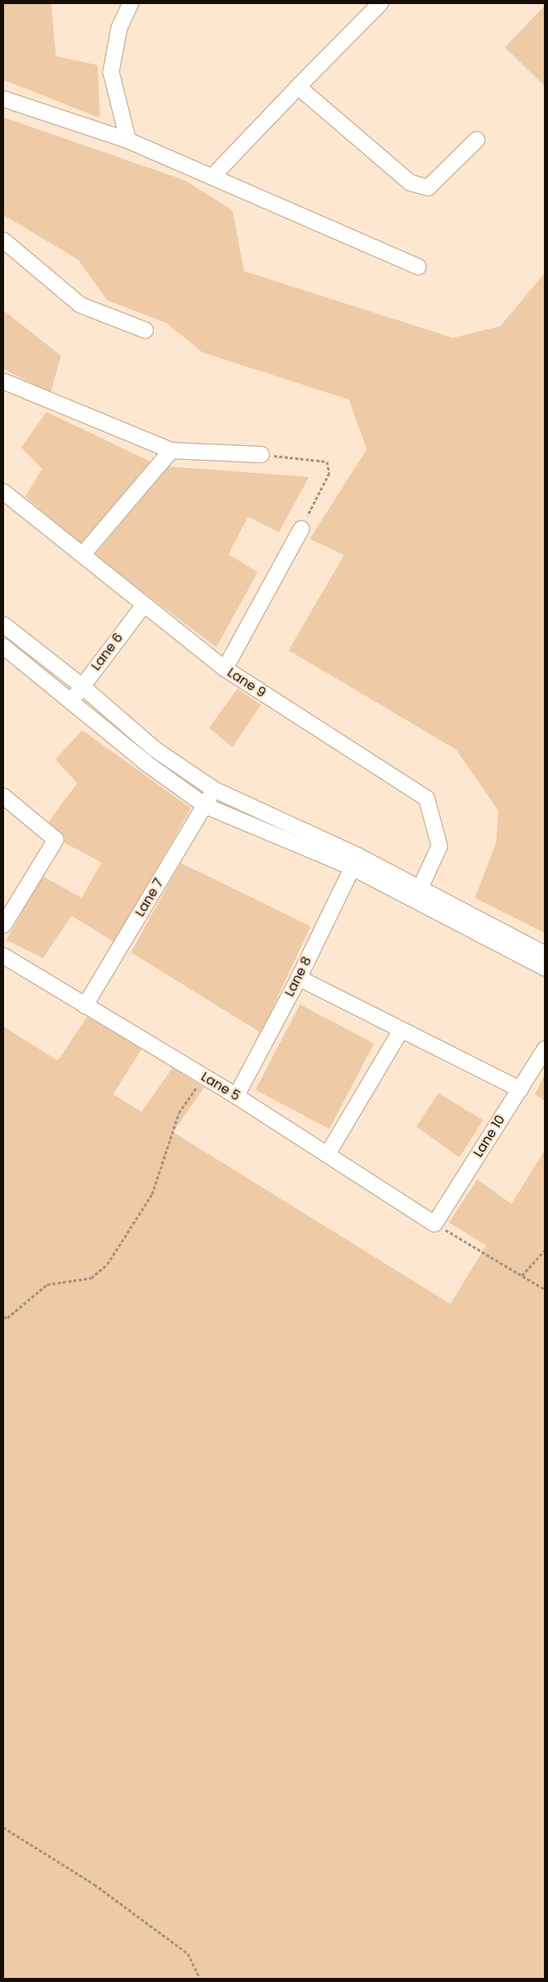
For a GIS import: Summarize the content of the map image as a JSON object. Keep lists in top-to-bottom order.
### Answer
{
  "streets": {
    "street": [
      "Lane 6",
      "Lane 9",
      "Lane 7",
      "Lane 8",
      "Lane 5",
      "Lane 10"
    ]
  },
  "crossings": [
    ["Lane 6", "Lane 9"],
    ["Lane 7", "Lane 5"],
    ["Lane 8", "Lane 5"],
    ["Lane 5", "Lane 10"]
  ]
}
